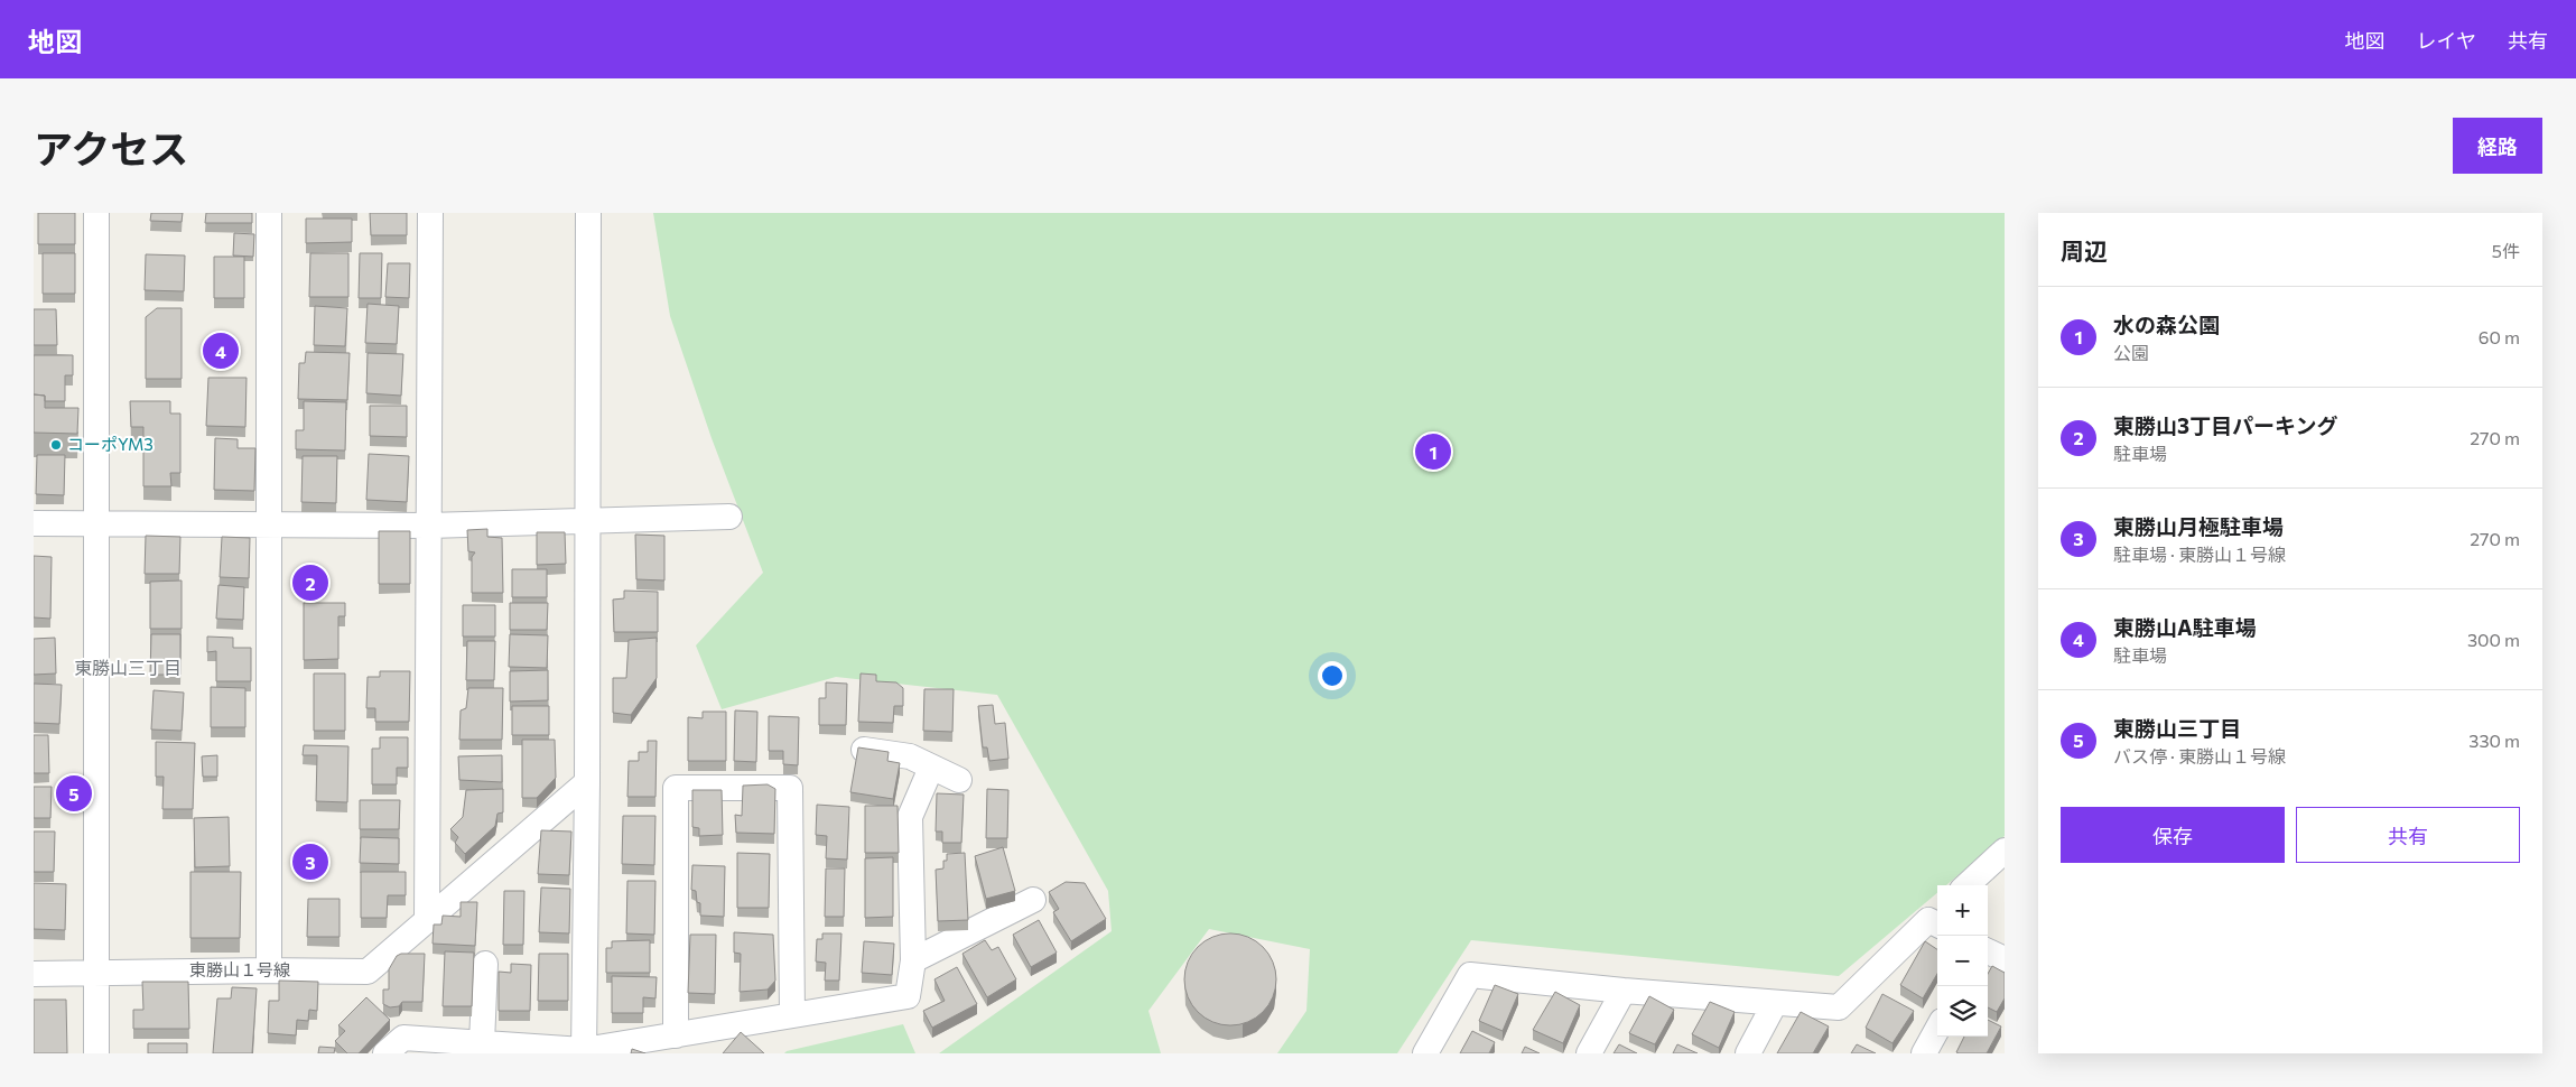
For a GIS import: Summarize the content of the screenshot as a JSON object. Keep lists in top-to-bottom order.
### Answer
{
  "streets": {
    "street": ["東勝山１号線"]
  },
  "districts": ["東勝山三丁目"],
  "places": ["コーポYM3"],
  "page": {
    "header": "地図",
    "nav": ["地図", "レイヤ", "共有"],
    "title": "アクセス",
    "buttons": [
      "経路",
      ["保存", "共有"]
    ],
    "heading": ["周辺", "5件"],
    "list": [
      {
        "mark": "1",
        "name": "水の森公園",
        "note": "公園",
        "value": "60 m"
      },
      {
        "mark": "2",
        "name": "東勝山3丁目パーキング",
        "note": "駐車場",
        "value": "270 m"
      },
      {
        "mark": "3",
        "name": "東勝山月極駐車場",
        "note": "駐車場 · 東勝山１号線",
        "value": "270 m"
      },
      {
        "mark": "4",
        "name": "東勝山A駐車場",
        "note": "駐車場",
        "value": "300 m"
      },
      {
        "mark": "5",
        "name": "東勝山三丁目",
        "note": "バス停 · 東勝山１号線",
        "value": "330 m"
      }
    ],
    "pins": [
      "4",
      "1",
      "2",
      "5",
      "3"
    ],
    "map_buttons": ["+", "−"]
  }
}
